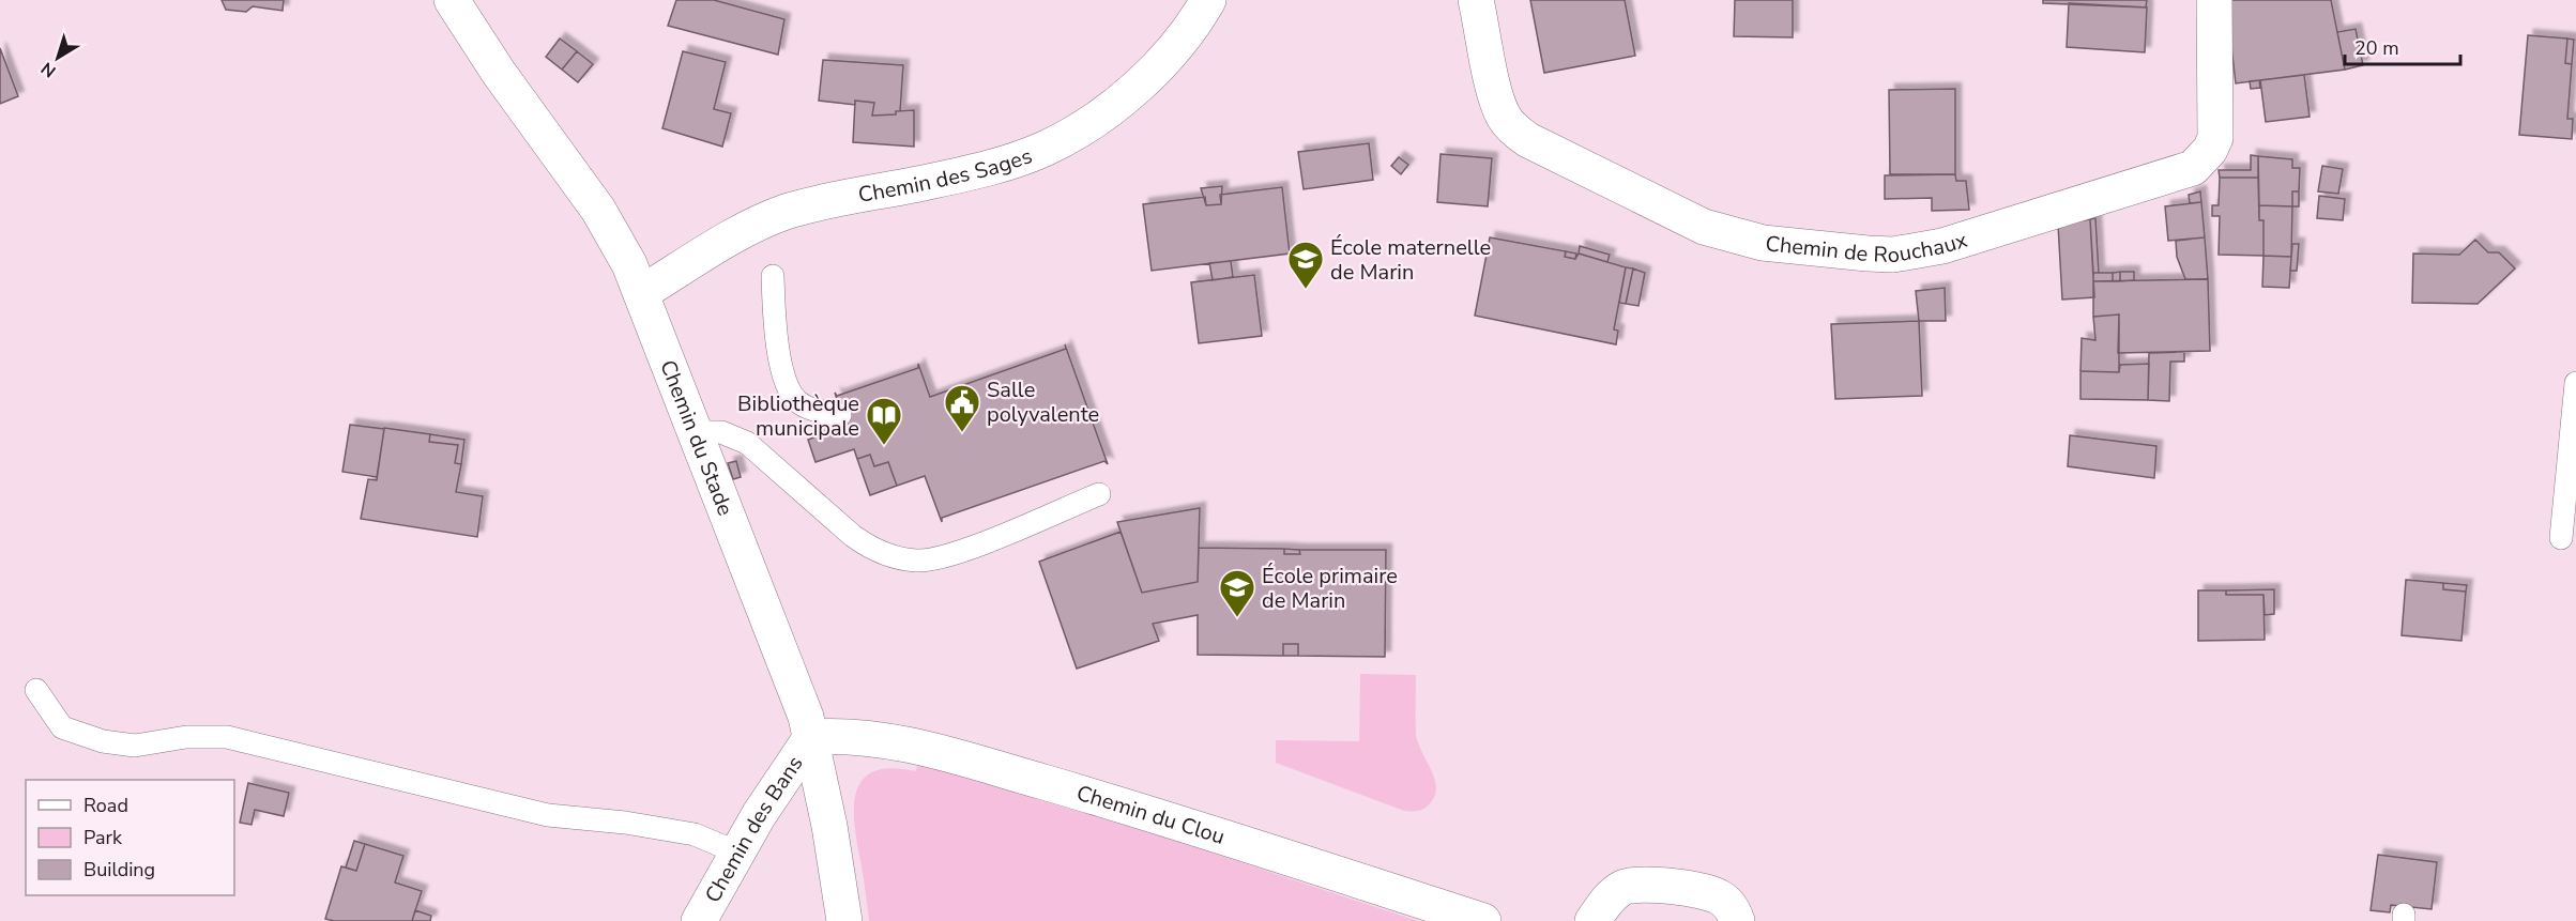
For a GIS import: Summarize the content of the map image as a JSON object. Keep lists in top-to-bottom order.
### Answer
{
  "streets": {
    "street": [
      "Chemin des Sages",
      "Chemin de Rouchaux",
      "Chemin du Stade",
      "Chemin du Clou",
      "Chemin des Bans"
    ]
  },
  "crossings": [
    ["Chemin des Sages", "Chemin du Stade"],
    ["Chemin du Stade", "Chemin du Clou"],
    ["Chemin du Stade", "Chemin des Bans"],
    ["Chemin du Clou", "Chemin des Bans"]
  ],
  "places": {
    "school or university": ["École maternelle de Marin", "École primaire de Marin"],
    "public building": ["Salle polyvalente"],
    "library": ["Bibliothèque municipale"]
  },
  "legend": ["Road", "Park", "Building"],
  "scale_bar": "20 m",
  "north": "bottom left"
}
